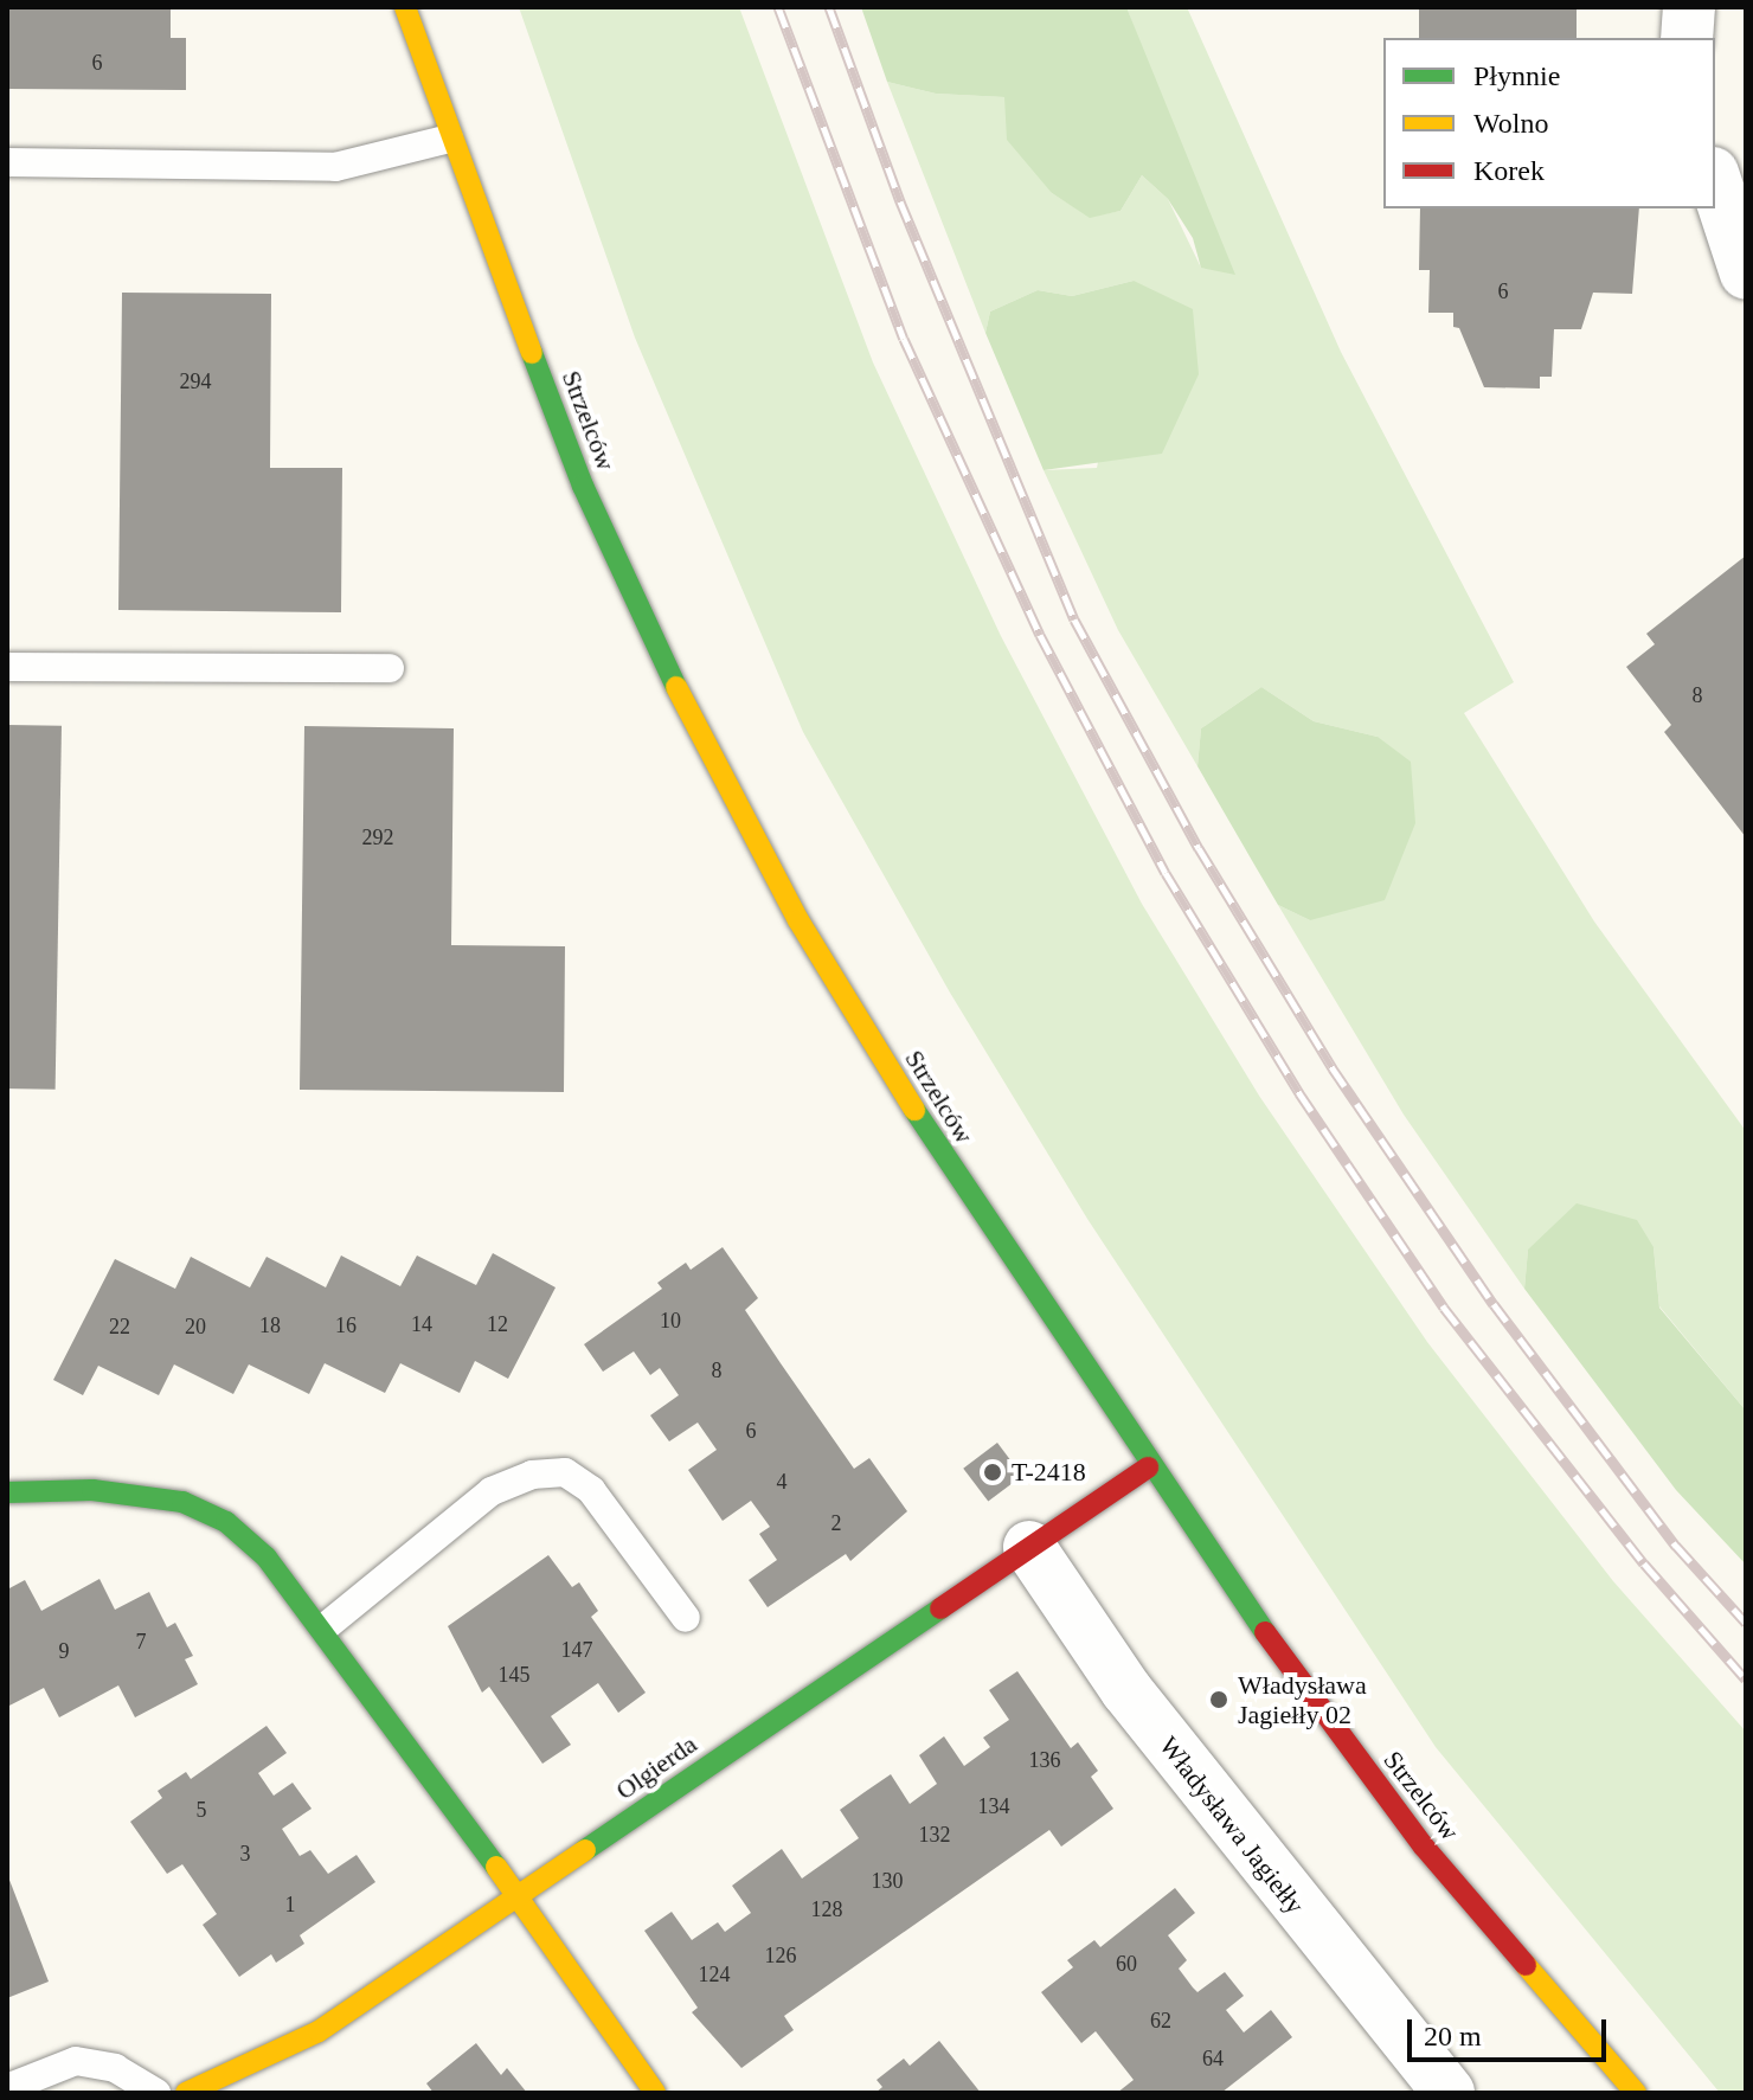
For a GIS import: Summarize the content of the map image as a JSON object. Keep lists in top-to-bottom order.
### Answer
{
  "streets": {
    "street": ["Strzelców", "Olgierda", "Władysława Jagiełły"]
  },
  "crossings": [
    ["Strzelców", "Olgierda"],
    ["Olgierda", "Władysława Jagiełły"]
  ],
  "places": ["T-2418", "Władysława Jagiełły 02"],
  "house_numbers": [
    "6",
    "6",
    "294",
    "8",
    "292",
    "10",
    "14",
    "12",
    "18",
    "16",
    "22",
    "20",
    "8",
    "6",
    "4",
    "2",
    "7",
    "147",
    "9",
    "145",
    "136",
    "134",
    "5",
    "132",
    "3",
    "130",
    "1",
    "128",
    "126",
    "60",
    "124",
    "62",
    "64"
  ],
  "legend": ["Płynnie", "Wolno", "Korek"],
  "scale_bar": "20 m"
}
